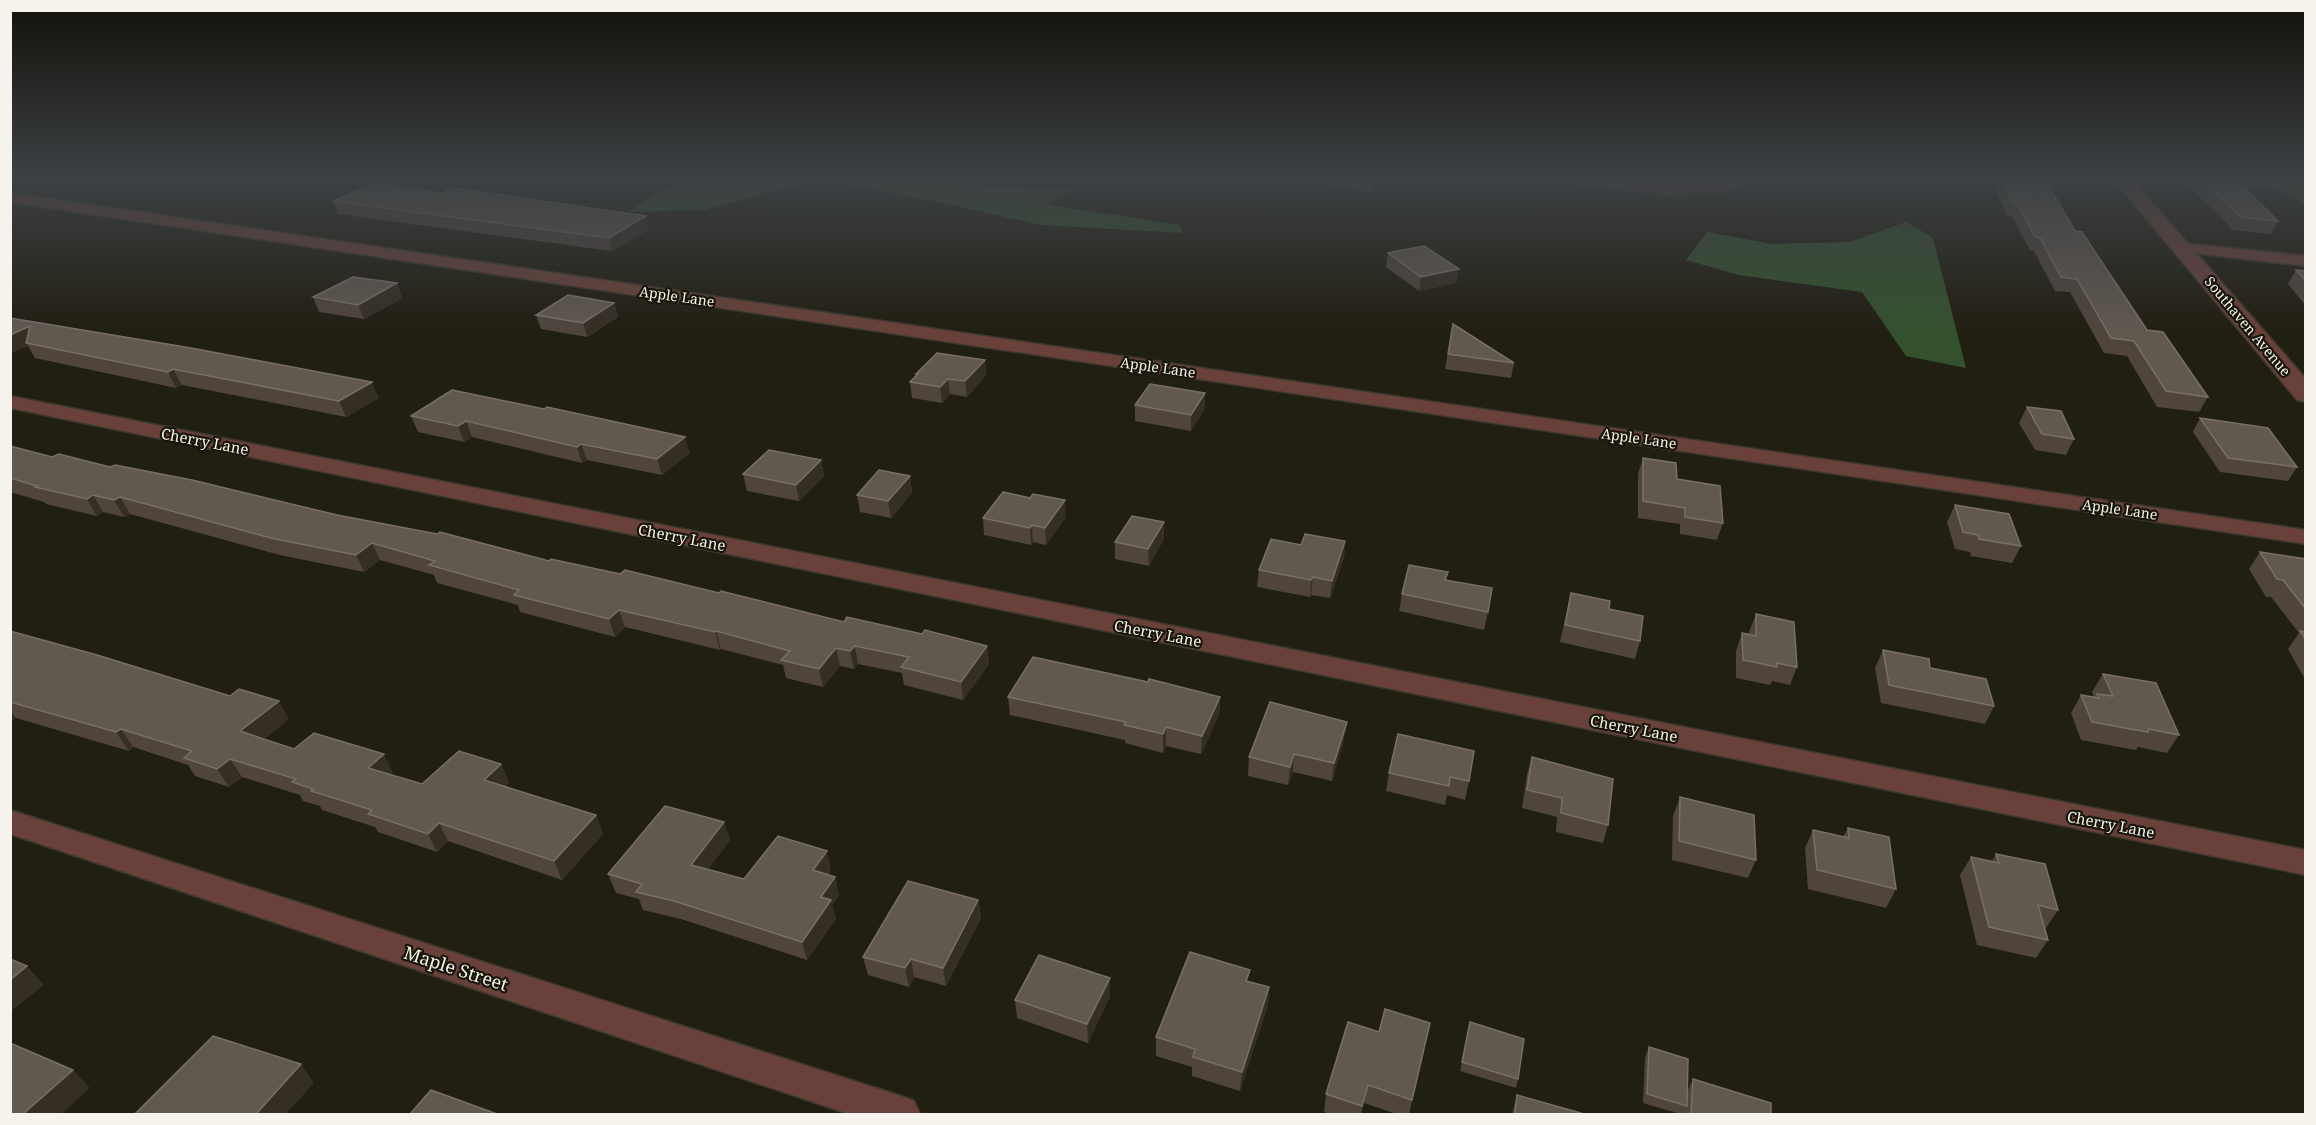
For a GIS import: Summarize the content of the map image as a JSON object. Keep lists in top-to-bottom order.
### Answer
{
  "streets": {
    "street": [
      "Apple Lane",
      "Southaven Avenue",
      "Cherry Lane",
      "Maple Street"
    ]
  }
}
